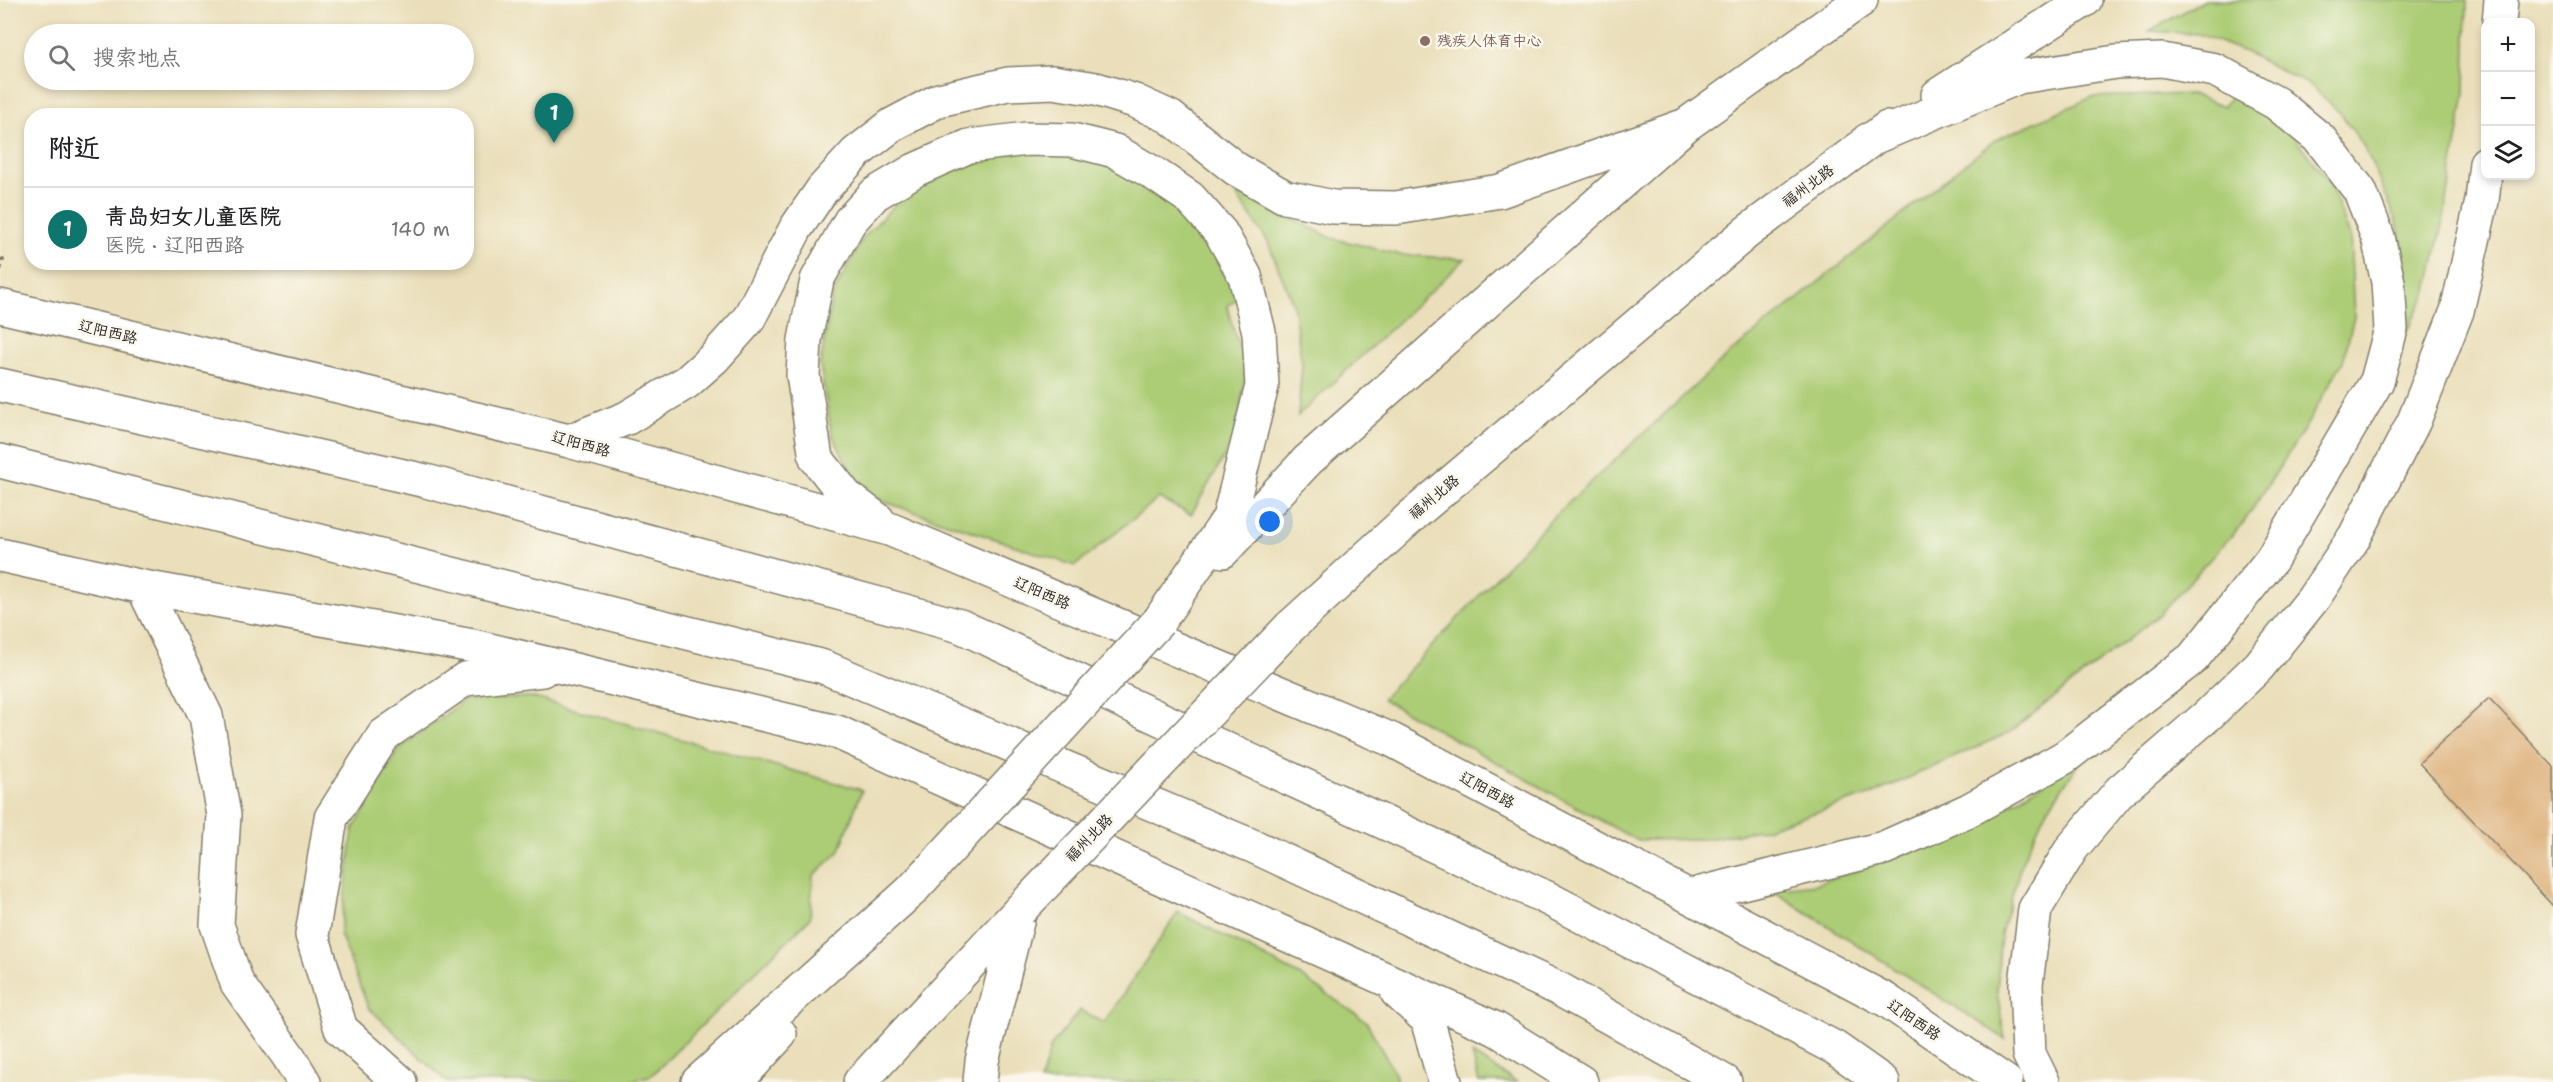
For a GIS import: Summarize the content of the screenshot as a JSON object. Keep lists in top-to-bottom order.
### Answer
{
  "streets": {
    "main road": ["福州北路", "辽阳西路"]
  },
  "places": ["残疾人体育中心"],
  "page": {
    "map_buttons": ["+", "−"],
    "search": "搜索地点",
    "pins": "1",
    "heading": "附近",
    "list": [
      {
        "mark": "1",
        "name": "青岛妇女儿童医院",
        "note": "医院 · 辽阳西路",
        "value": "140 m"
      }
    ]
  }
}
